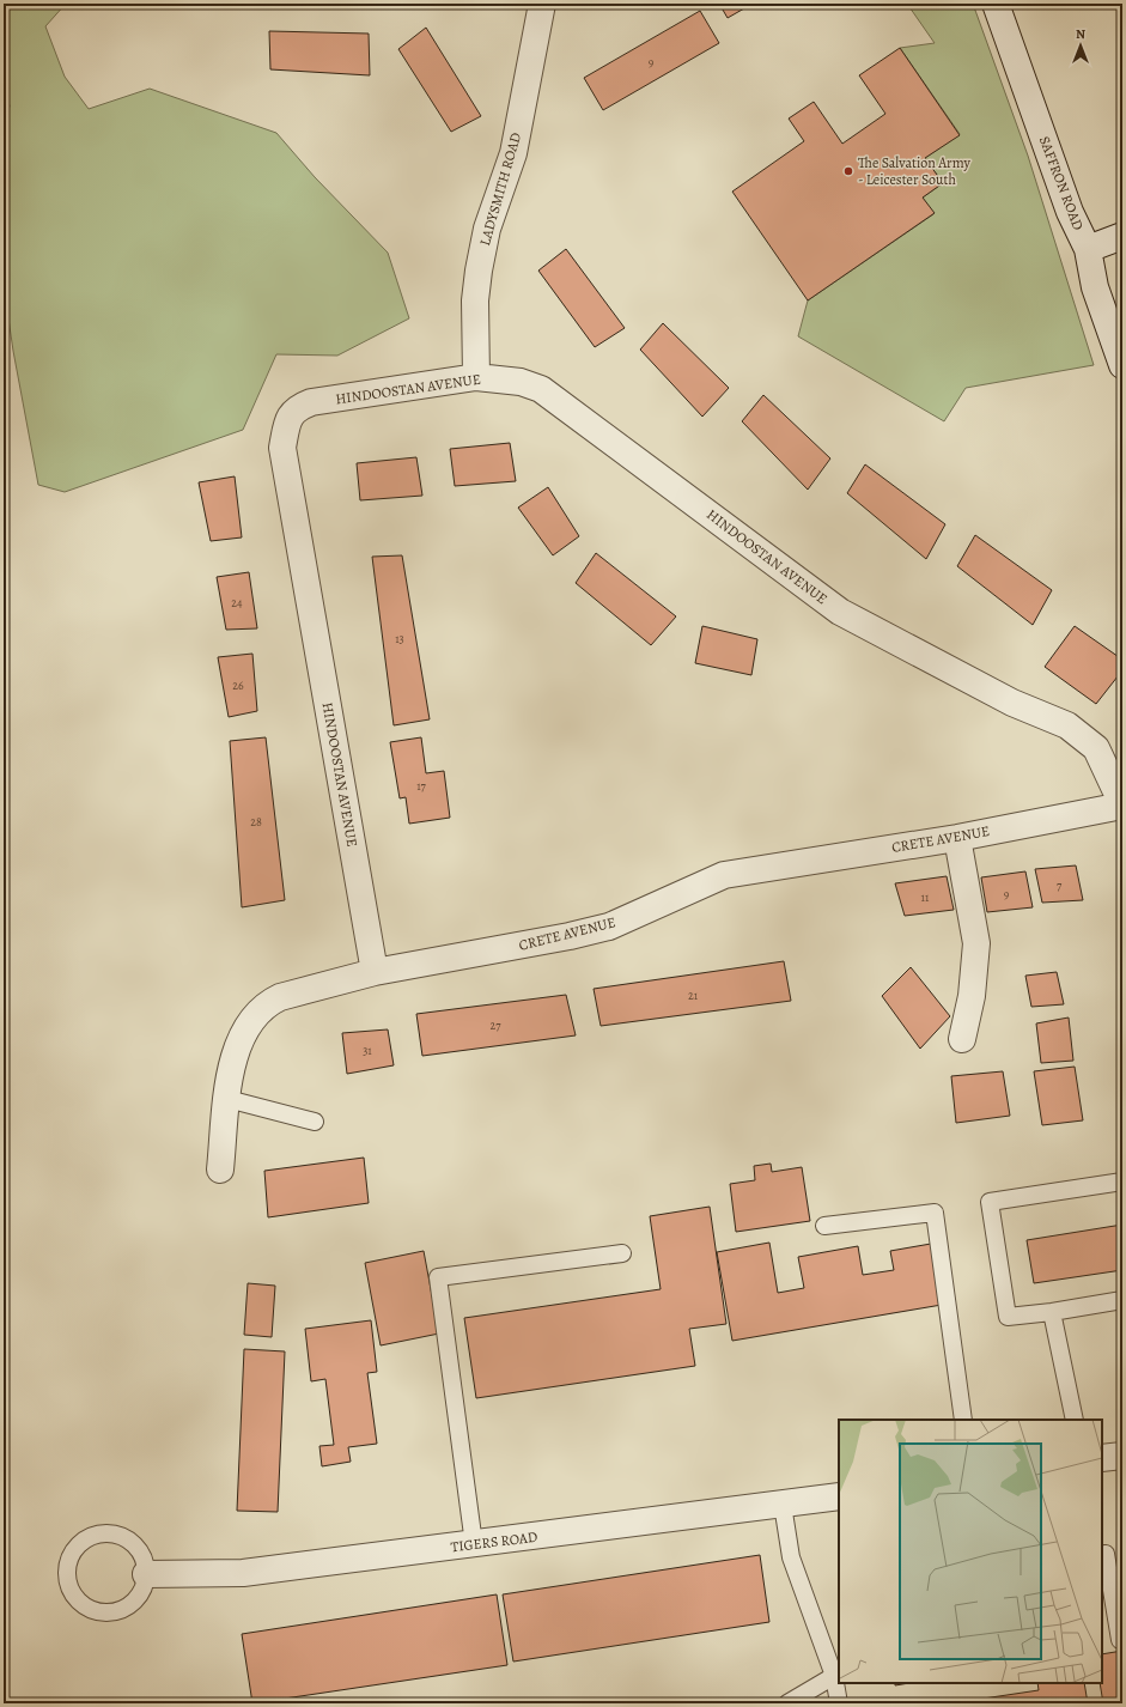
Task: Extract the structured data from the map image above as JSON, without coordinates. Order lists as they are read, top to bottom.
{
  "streets": {
    "street": [
      "SAFFRON ROAD",
      "LADYSMITH ROAD",
      "HINDOOSTAN AVENUE",
      "CRETE AVENUE",
      "TIGERS ROAD"
    ]
  },
  "crossings": [
    ["LADYSMITH ROAD", "HINDOOSTAN AVENUE"],
    ["HINDOOSTAN AVENUE", "CRETE AVENUE"]
  ],
  "places": ["The Salvation Army - Leicester South"],
  "house_numbers": [
    "9",
    "24",
    "13",
    "26",
    "17",
    "28",
    "7",
    "9",
    "11",
    "21",
    "27",
    "31"
  ],
  "north": "top"
}
